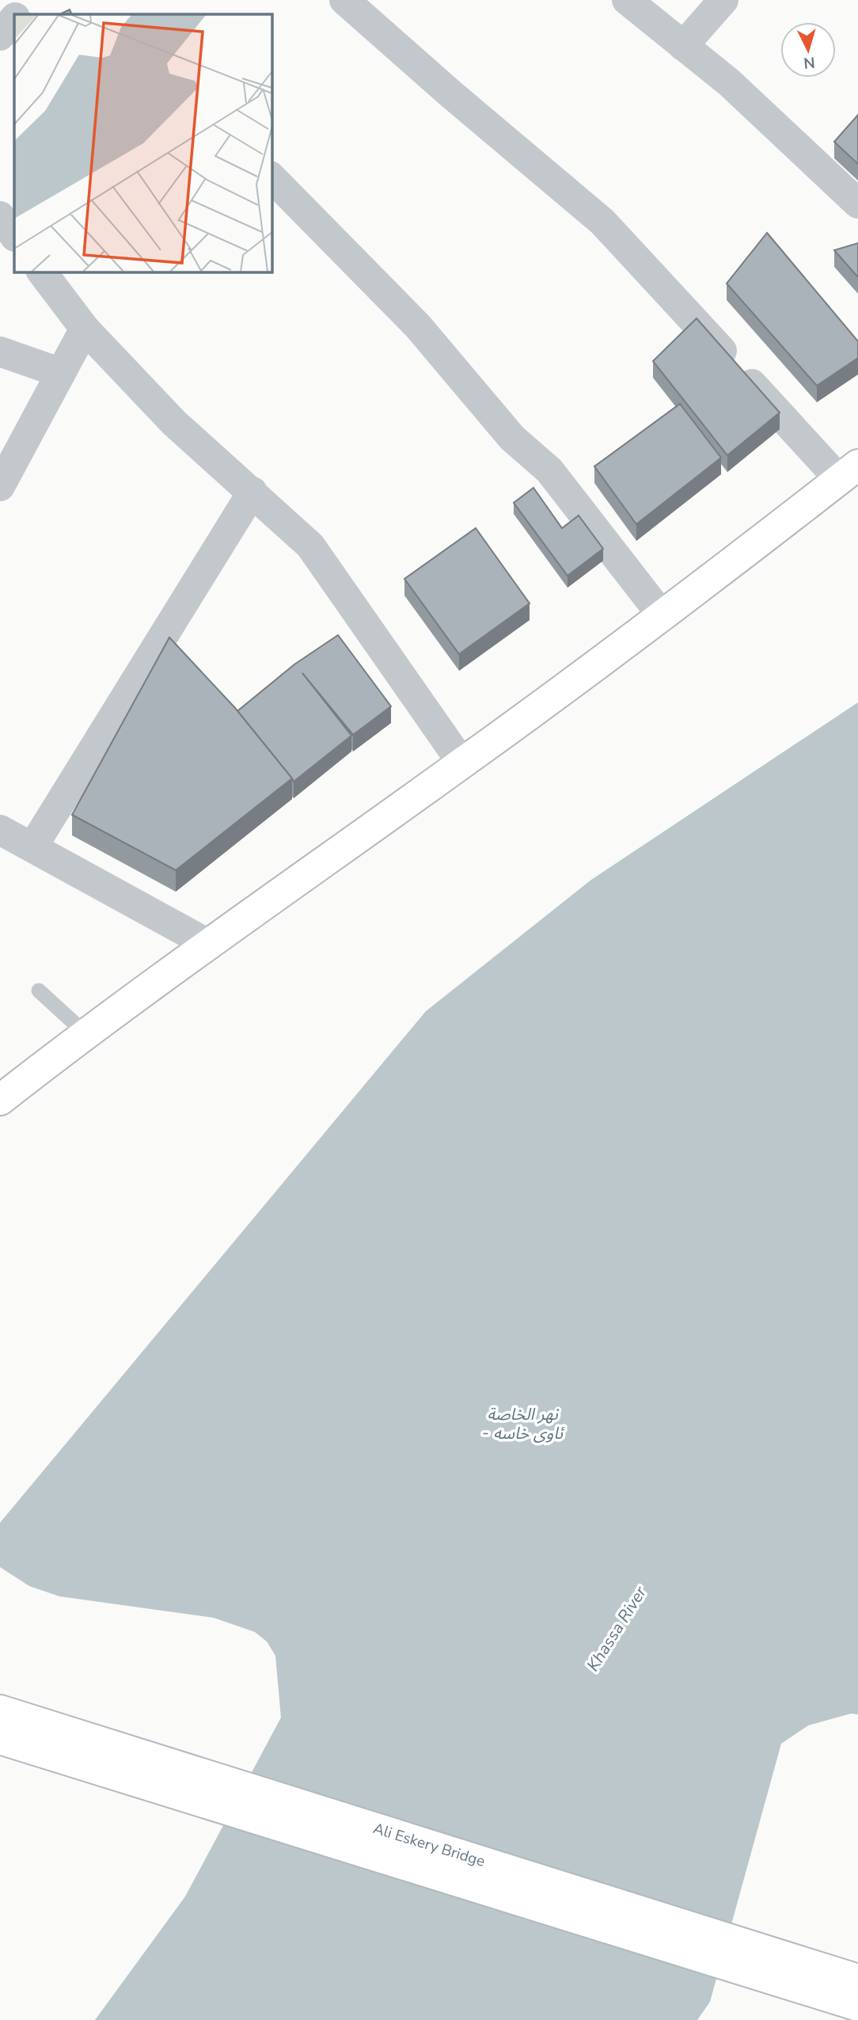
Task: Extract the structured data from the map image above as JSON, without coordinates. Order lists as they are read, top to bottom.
{
  "streets": {
    "main road": ["Ali Eskery Bridge"]
  },
  "water": ["نهر الخاصة - ئاوی خاسە", "Khassa River"],
  "north": "bottom"
}
